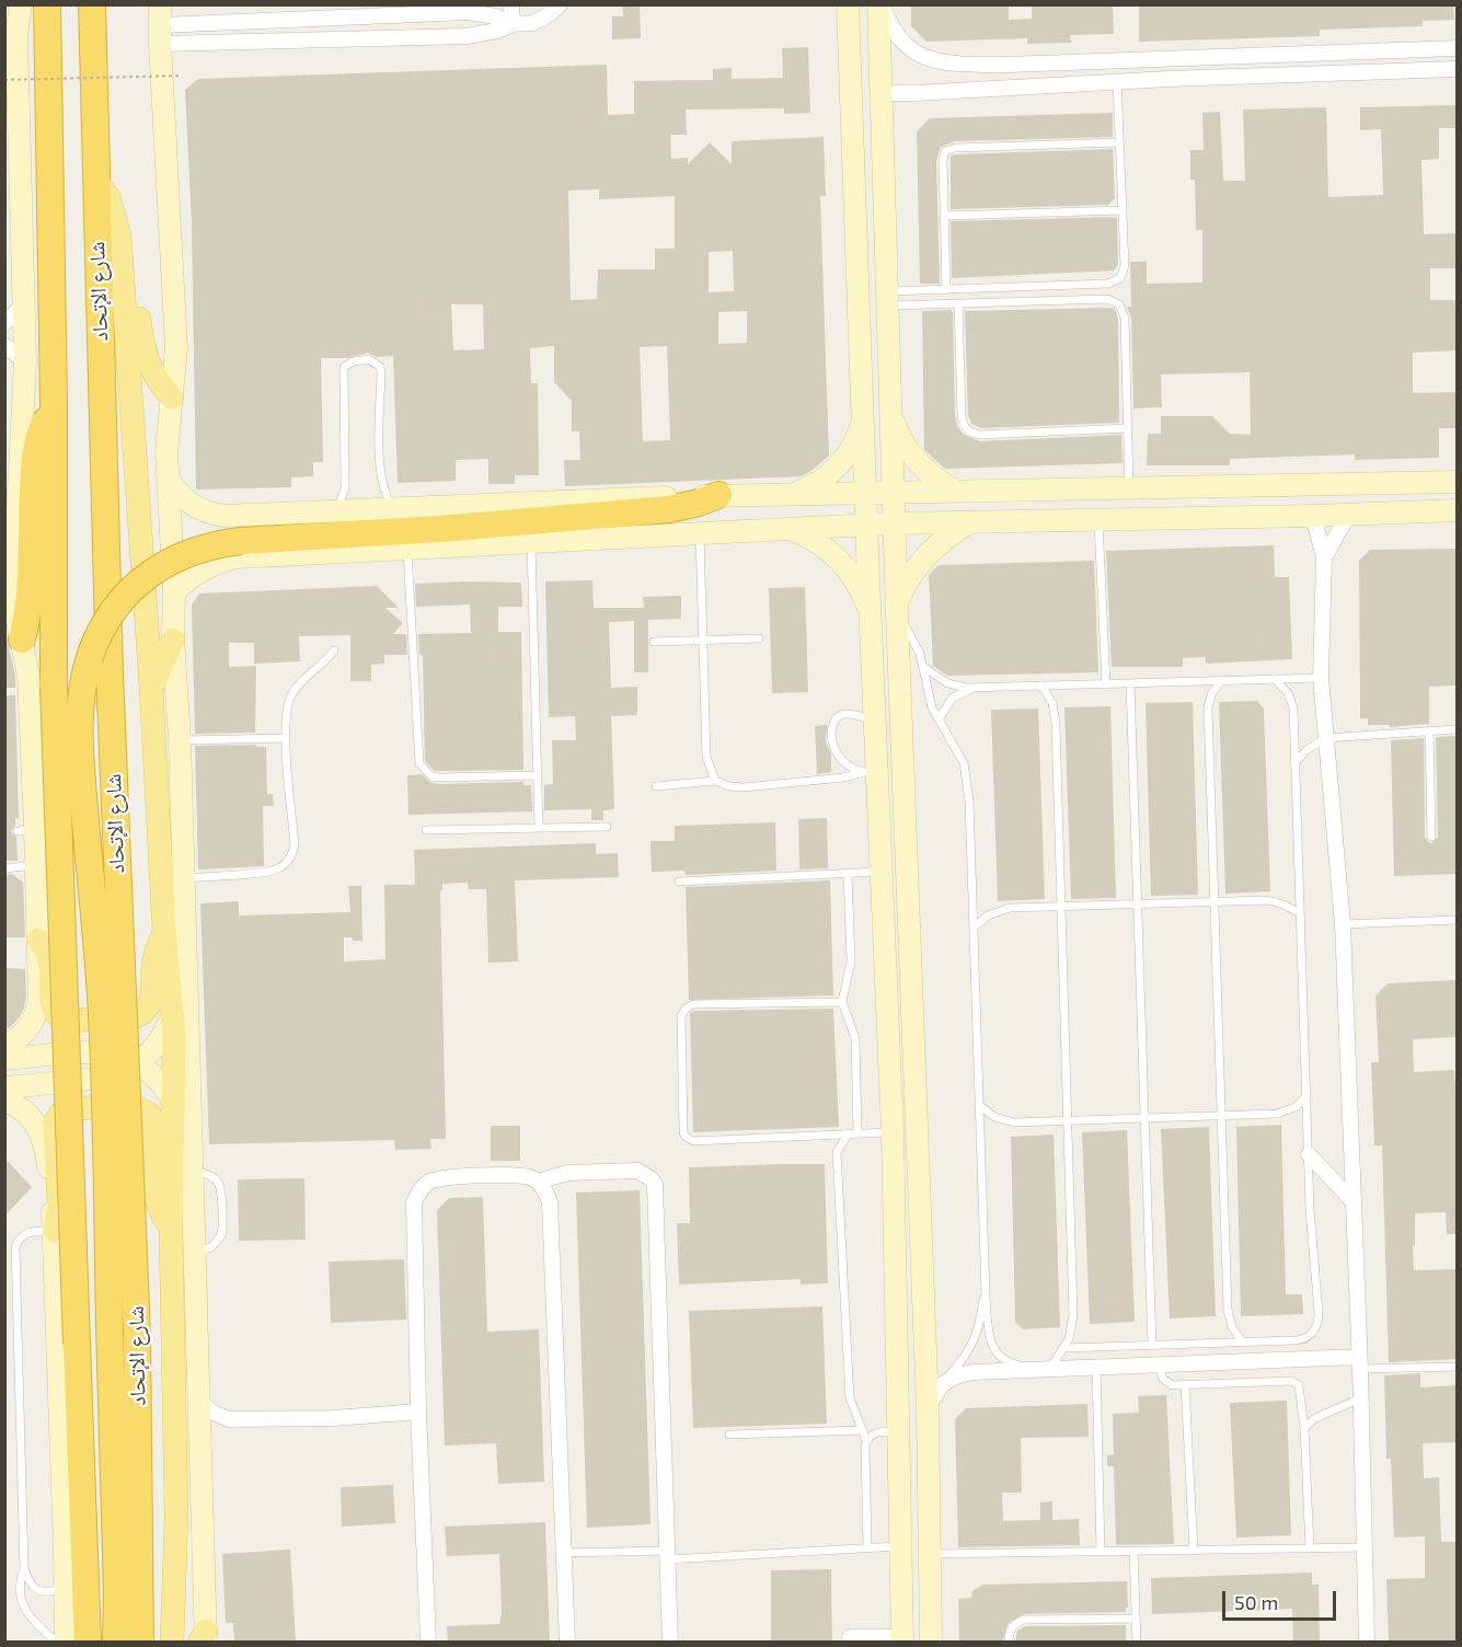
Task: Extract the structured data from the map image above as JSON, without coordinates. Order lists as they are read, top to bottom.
{
  "streets": {
    "highway": ["شارع الإتحاد"]
  },
  "scale_bar": "50 m"
}
